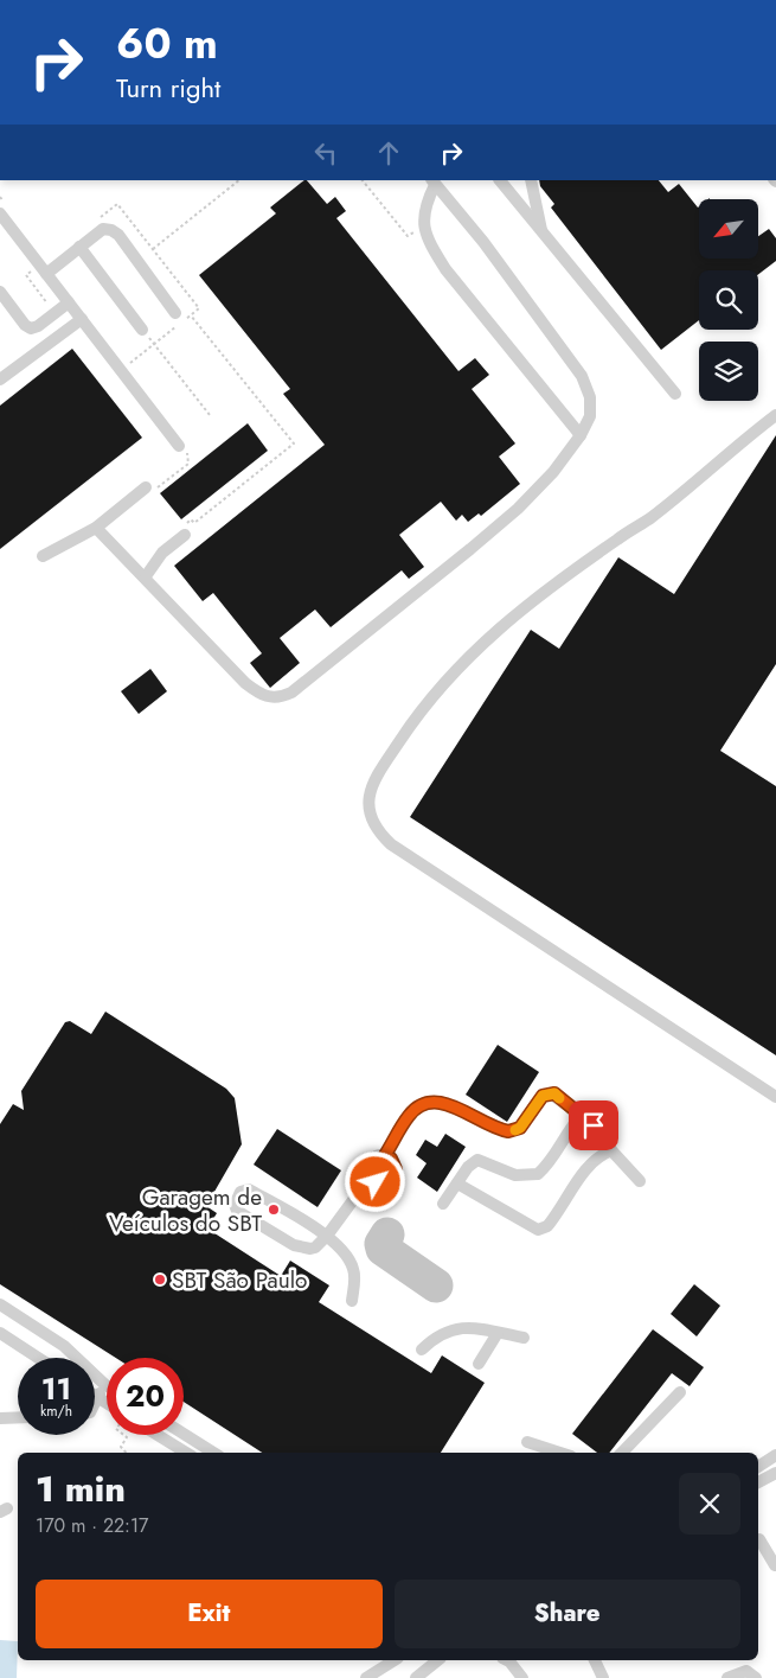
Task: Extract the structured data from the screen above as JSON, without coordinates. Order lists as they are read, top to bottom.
{
  "places": ["Garagem de Veículos do SBT", "SBT São Paulo"],
  "north": "bottom left",
  "page": {
    "turn": ["60 m", "Turn right"],
    "speed": "11 km/h",
    "limit": "20",
    "heading": ["1 min", "170 m · 22:17"],
    "buttons": ["Exit", "Share"]
  }
}
